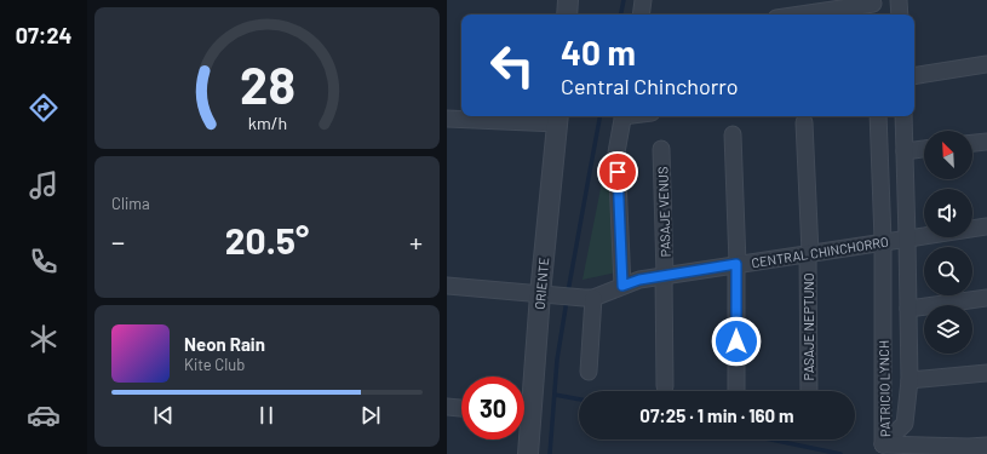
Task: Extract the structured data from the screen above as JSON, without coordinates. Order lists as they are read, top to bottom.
{
  "streets": {
    "street": [
      "PASAJE VENUS",
      "CENTRAL CHINCHORRO",
      "ORIENTE",
      "PASAJE NEPTUNO",
      "PATRICIO LYNCH"
    ]
  },
  "crossings": [
    ["PASAJE VENUS", "CENTRAL CHINCHORRO"],
    ["CENTRAL CHINCHORRO", "ORIENTE"],
    ["CENTRAL CHINCHORRO", "PASAJE NEPTUNO"],
    ["CENTRAL CHINCHORRO", "PATRICIO LYNCH"]
  ],
  "north": "top left",
  "page": {
    "tabs": "07:24",
    "turn": ["40 m", "Central Chinchorro"],
    "tile": "Clima",
    "heat": ["−", "20.5°", "+"],
    "song": ["Neon Rain", "Kite Club"],
    "limit": "30",
    "trip": "07:25 · 1 min · 160 m",
    "gauge": ["28", "km/h"]
  }
}
